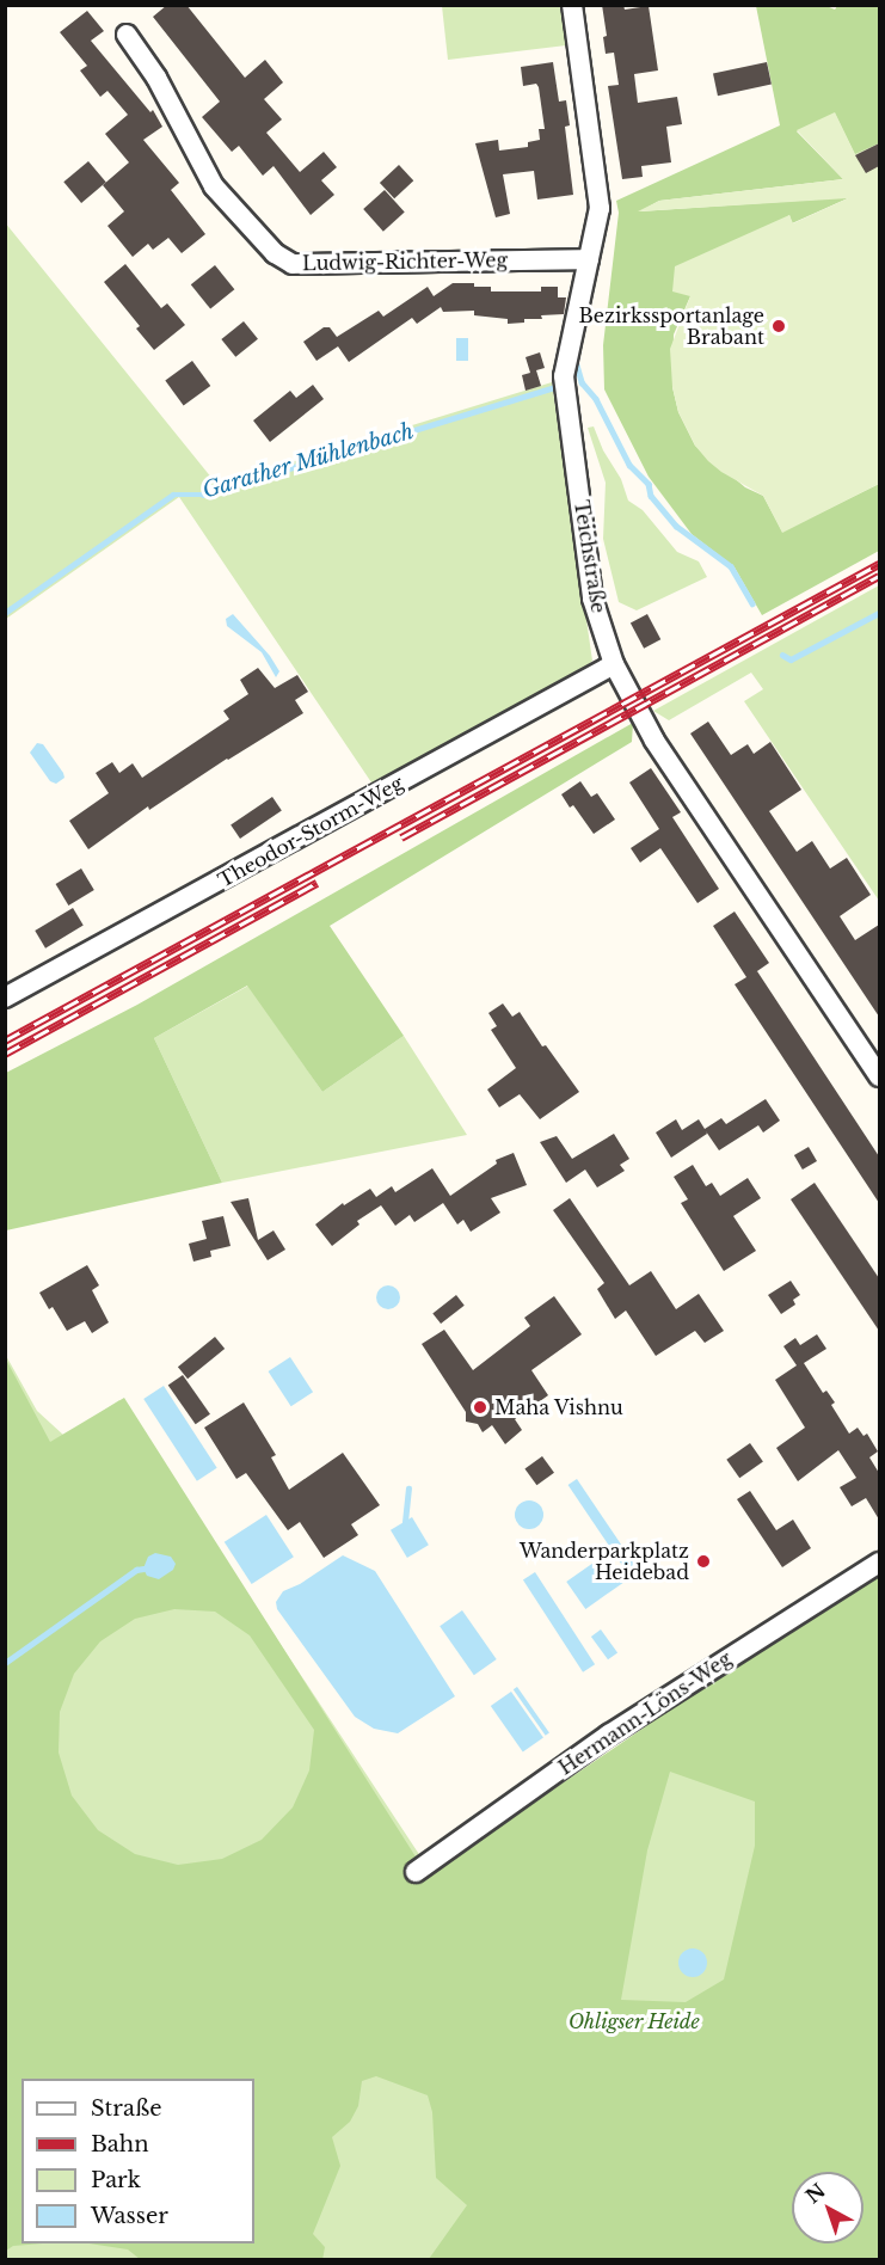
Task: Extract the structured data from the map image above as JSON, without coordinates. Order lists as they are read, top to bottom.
{
  "streets": {
    "street": [
      "Ludwig-Richter-Weg",
      "Teichstraße",
      "Theodor-Storm-Weg",
      "Hermann-Löns-Weg"
    ]
  },
  "crossings": [
    ["Ludwig-Richter-Weg", "Teichstraße"],
    ["Teichstraße", "Theodor-Storm-Weg"]
  ],
  "water": ["Garather Mühlenbach"],
  "parks": ["Ohligser Heide"],
  "places": ["Bezirkssportanlage Brabant", "Maha Vishnu", "Wanderparkplatz Heidebad"],
  "legend": [
    "Straße",
    "Bahn",
    "Park",
    "Wasser"
  ],
  "north": "top left"
}
